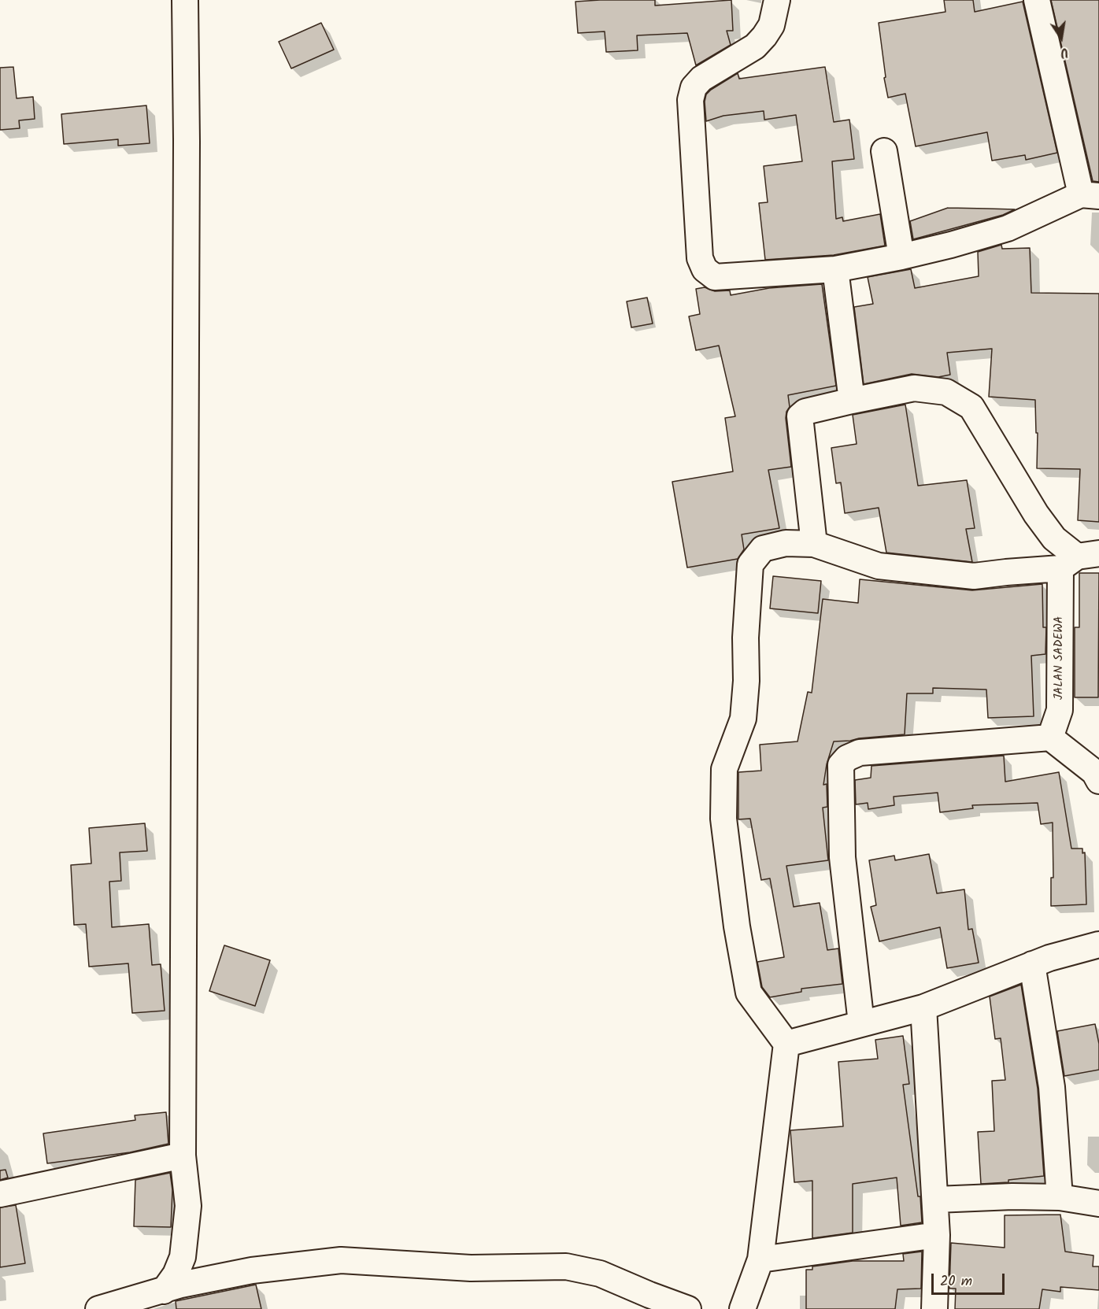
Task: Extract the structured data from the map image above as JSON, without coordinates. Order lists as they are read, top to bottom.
{
  "streets": {
    "street": ["JALAN SADEWA"]
  },
  "scale_bar": "20 m",
  "north": "bottom"
}
